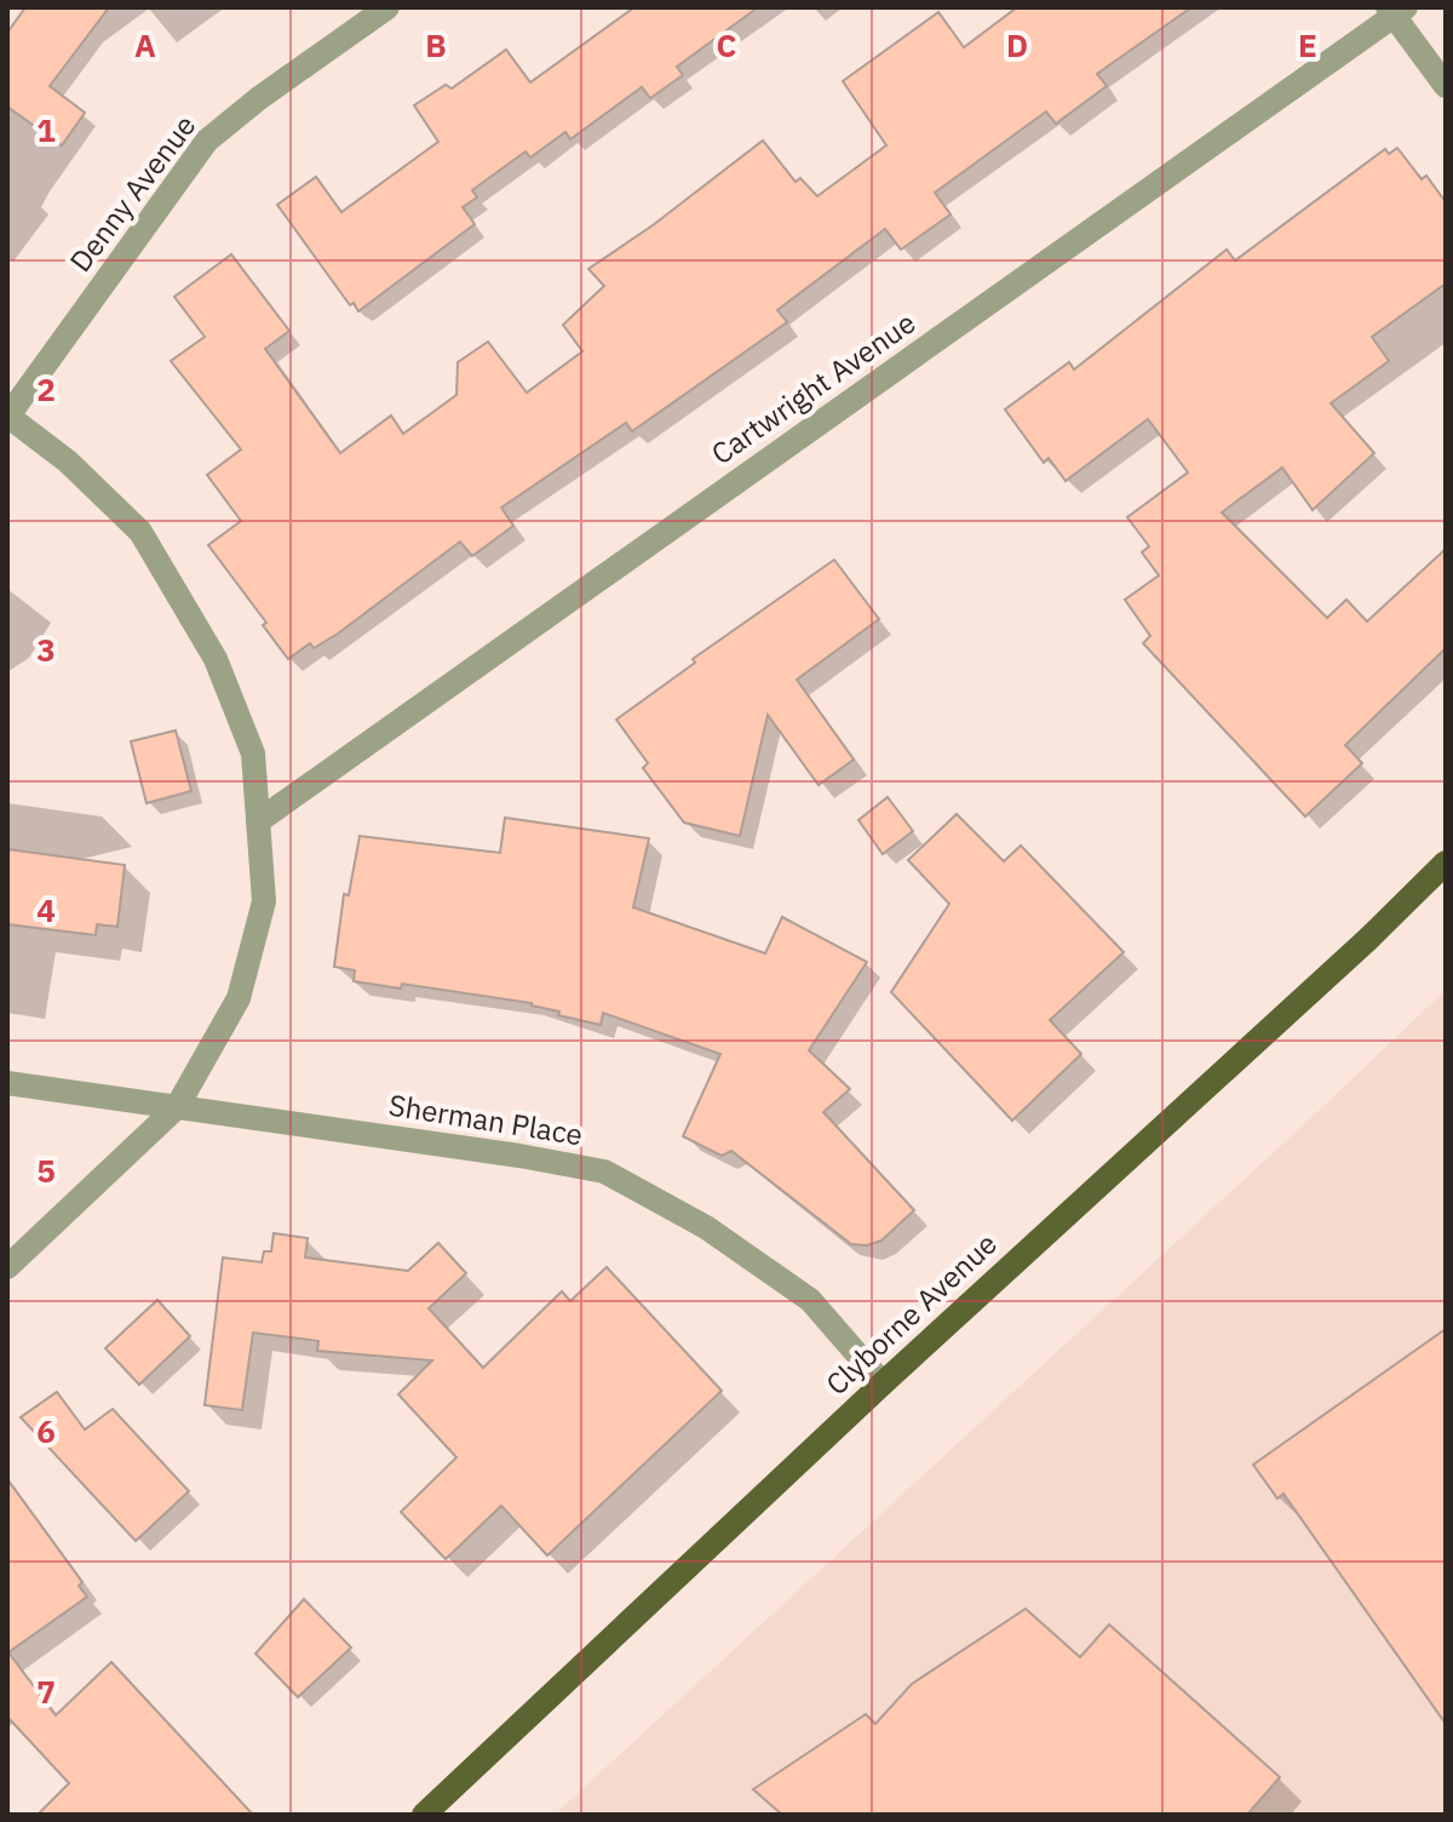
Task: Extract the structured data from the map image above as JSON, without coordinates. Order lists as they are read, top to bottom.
{
  "streets": {
    "main road": ["Clyborne Avenue"],
    "street": ["Denny Avenue", "Cartwright Avenue", "Sherman Place"]
  },
  "crossings": [
    ["Sherman Place", "Clyborne Avenue"]
  ],
  "grid": {
    "columns": [
      "A",
      "B",
      "C",
      "D",
      "E"
    ],
    "rows": [
      "1",
      "2",
      "3",
      "4",
      "5",
      "6",
      "7"
    ]
  }
}
